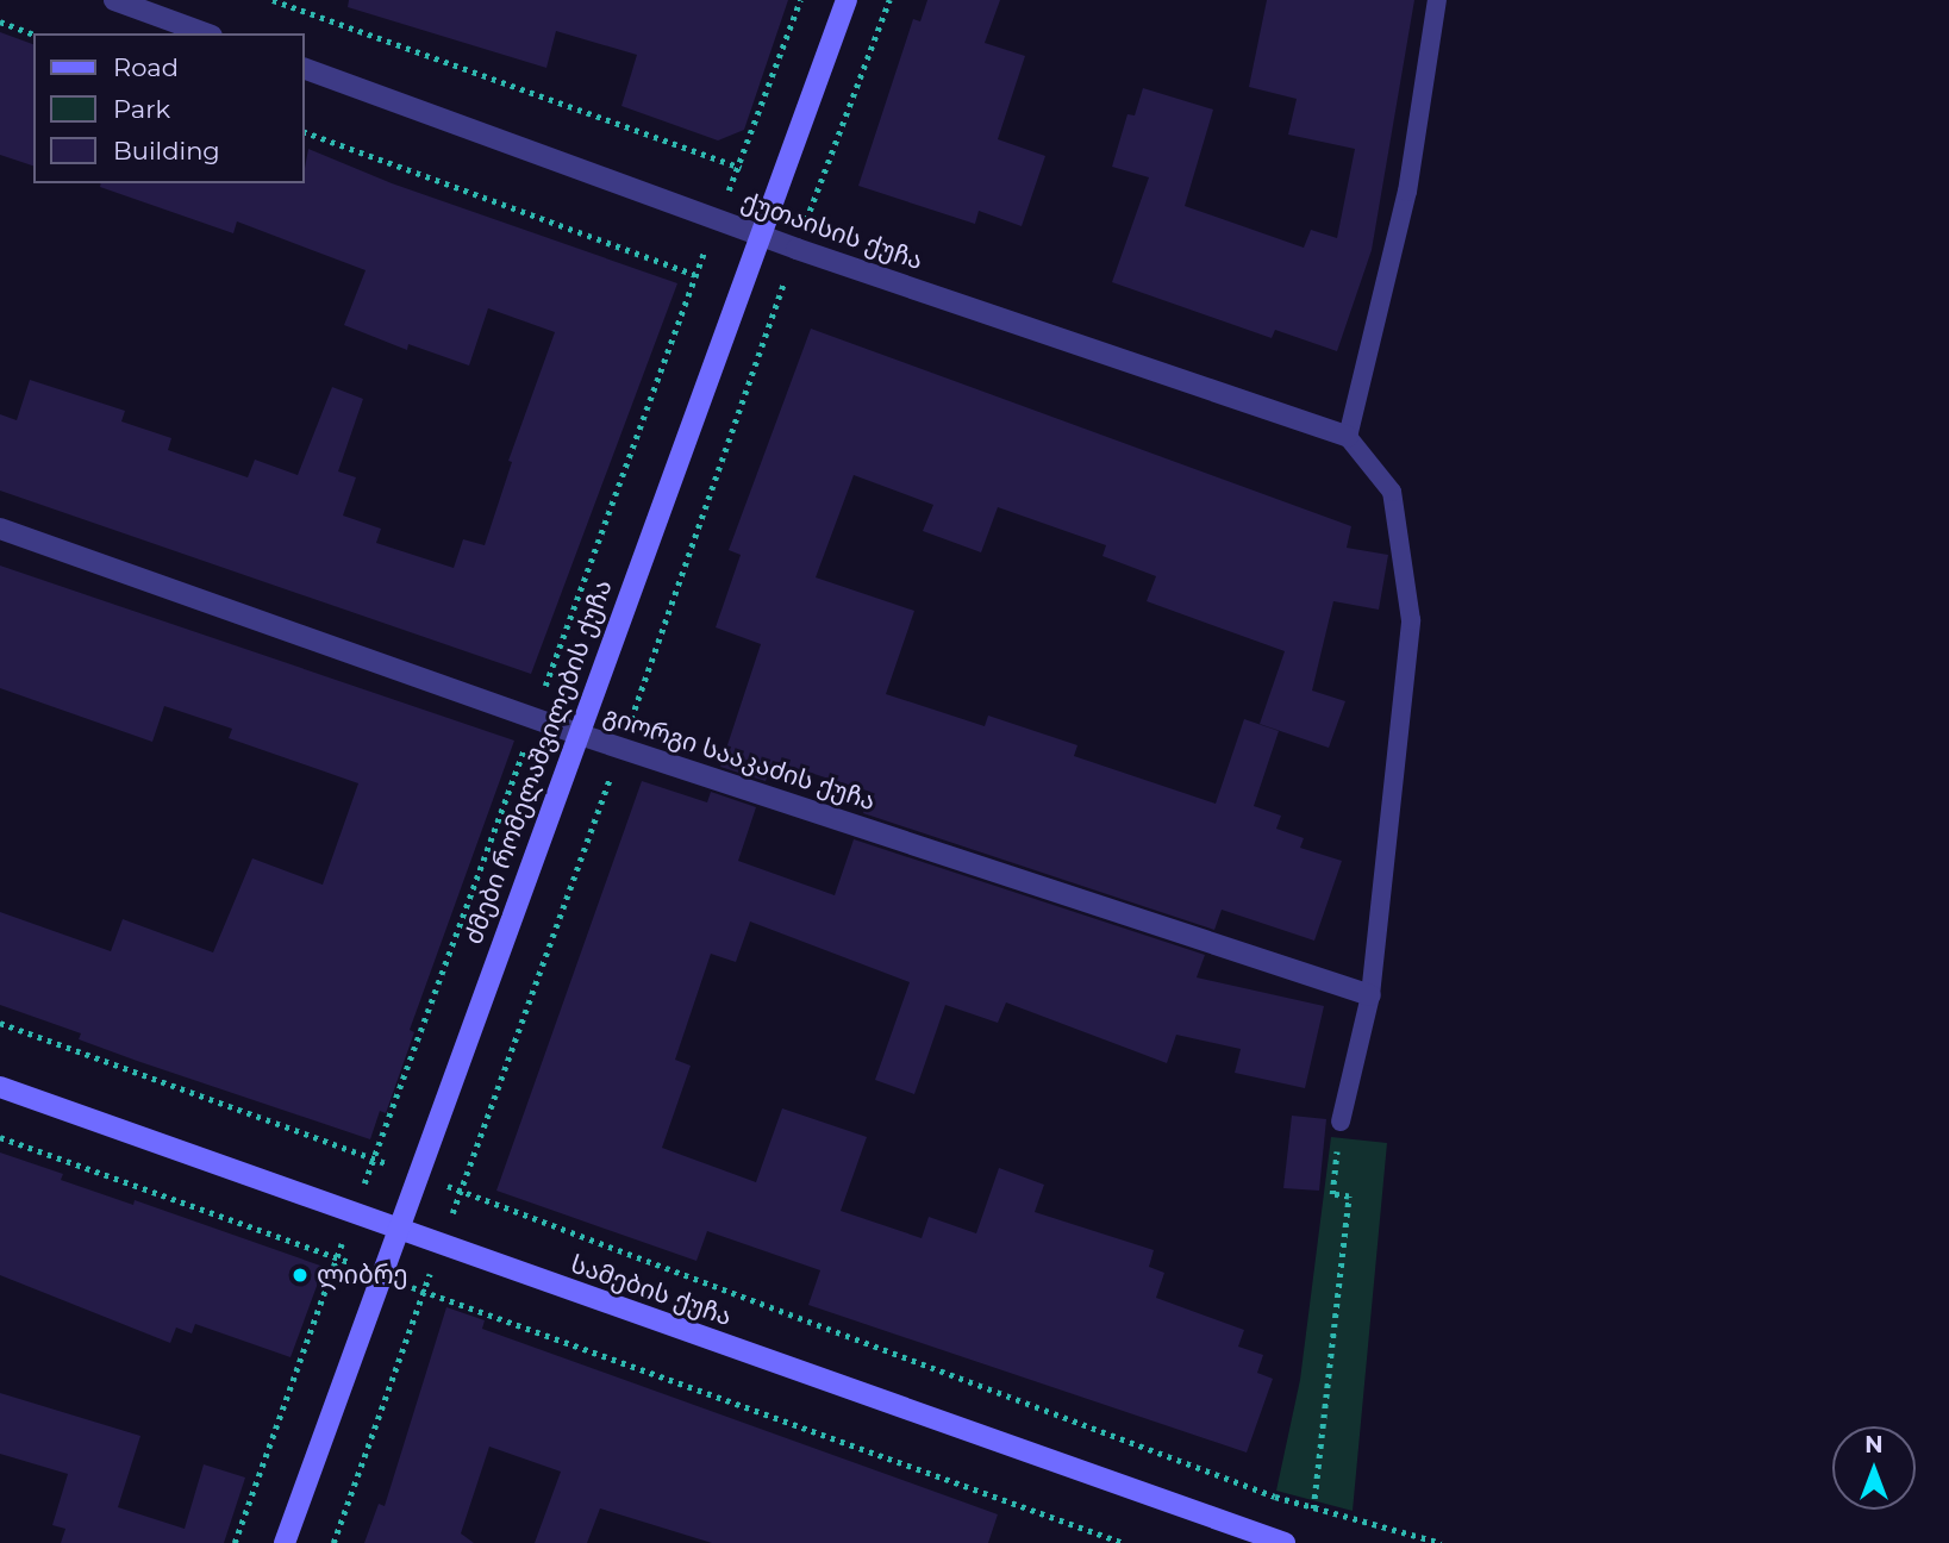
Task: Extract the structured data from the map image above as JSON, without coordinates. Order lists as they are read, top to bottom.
{
  "streets": {
    "street": [
      "ქუთაისის ქუჩა",
      "გიორგი სააკაძის ქუჩა",
      "ძმები რომელაშვილების ქუჩა",
      "სამების ქუჩა"
    ]
  },
  "crossings": [
    ["ქუთაისის ქუჩა", "ძმები რომელაშვილების ქუჩა"],
    ["გიორგი სააკაძის ქუჩა", "ძმები რომელაშვილების ქუჩა"],
    ["ძმები რომელაშვილების ქუჩა", "სამების ქუჩა"]
  ],
  "places": ["ლიბრე"],
  "legend": ["Road", "Park", "Building"],
  "north": "top"
}
